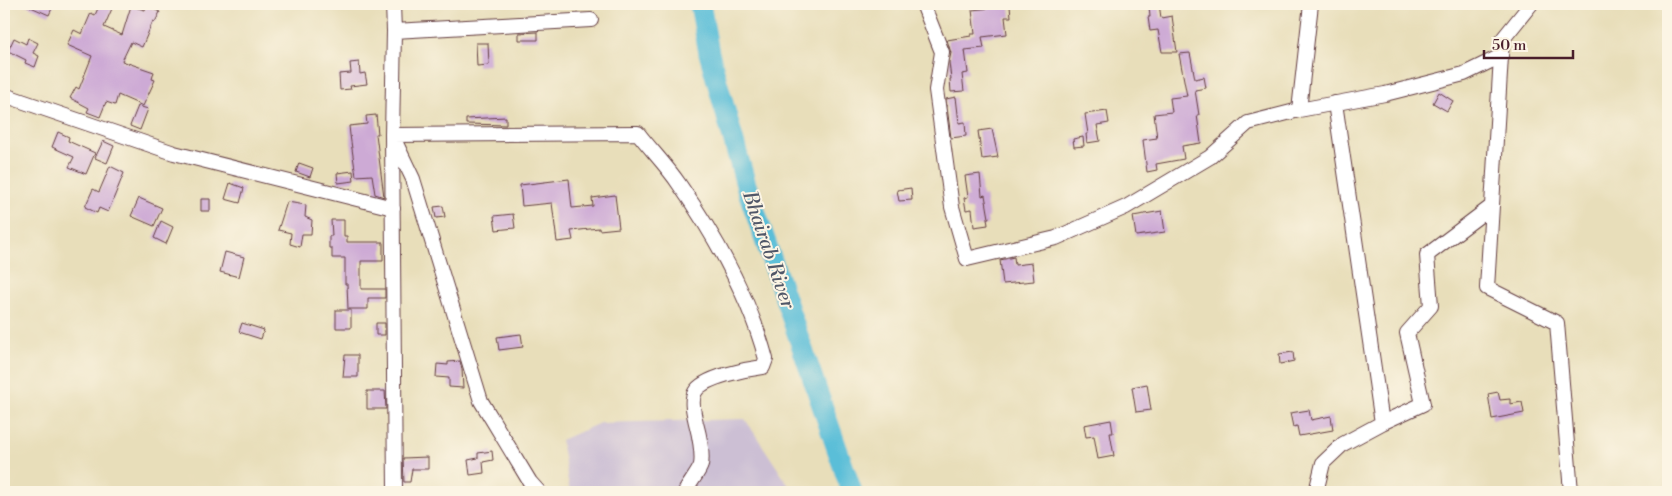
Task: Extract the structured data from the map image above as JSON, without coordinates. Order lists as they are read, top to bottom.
{
  "water": ["Bhairab River"],
  "scale_bar": "50 m"
}
